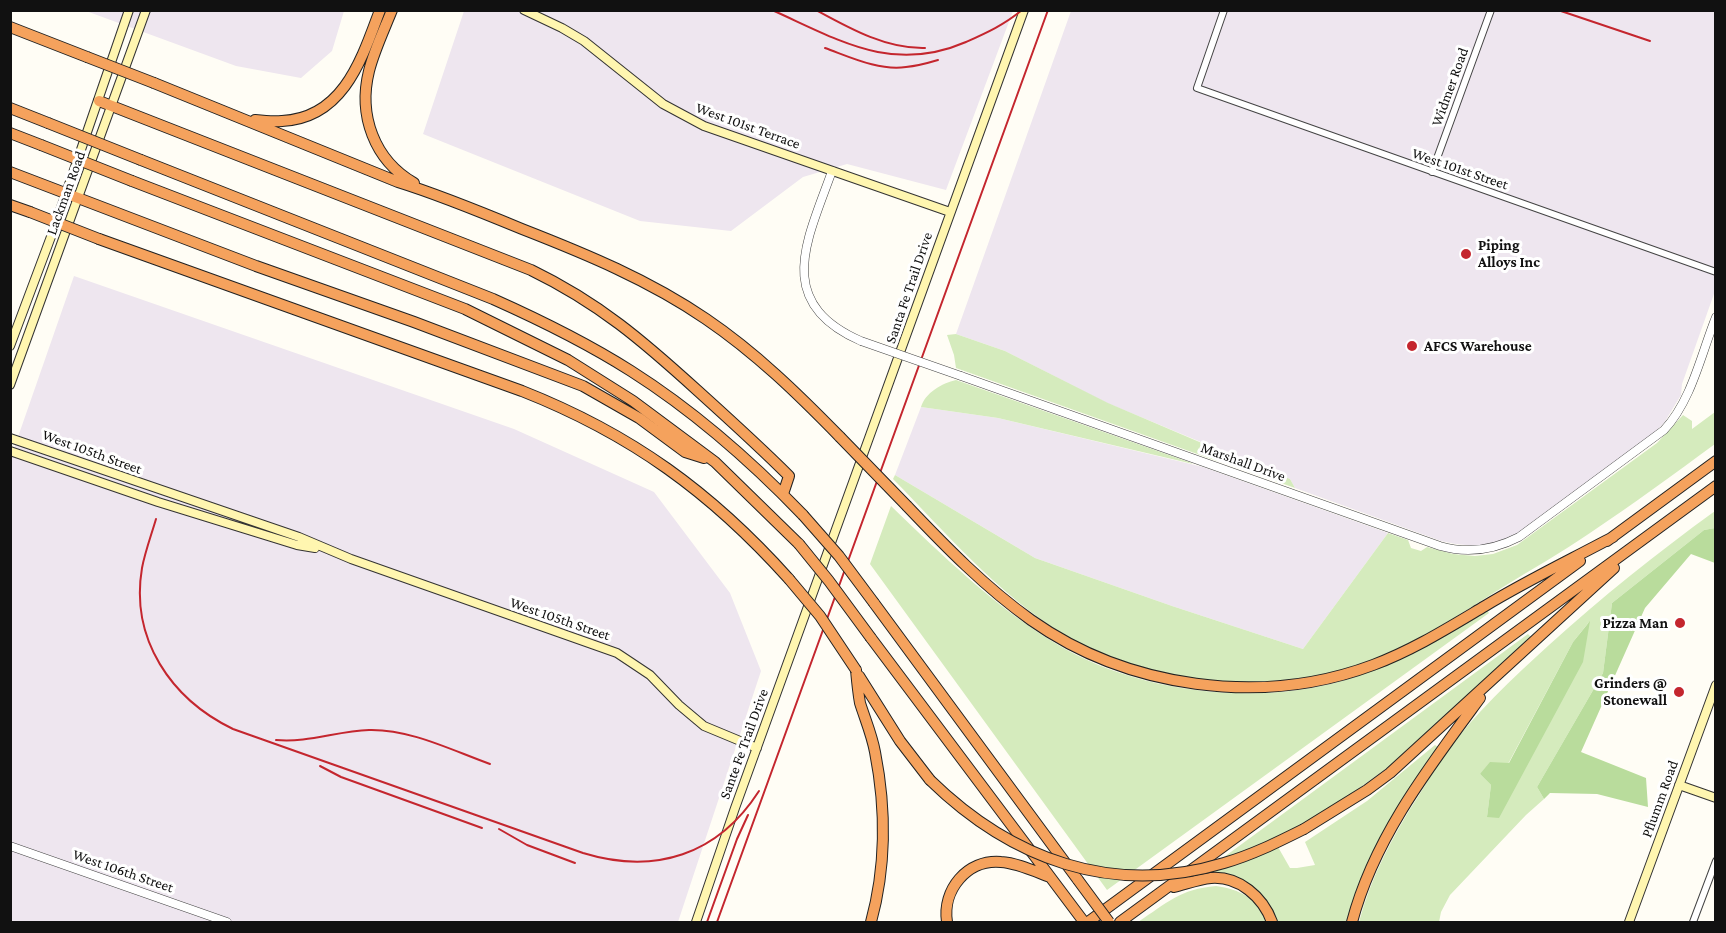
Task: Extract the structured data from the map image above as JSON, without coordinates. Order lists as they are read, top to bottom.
{
  "streets": {
    "main road": [
      "West 101st Terrace",
      "Lackman Road",
      "Santa Fe Trail Drive",
      "West 105th Street",
      "Sante Fe Trail Drive",
      "Pflumm Road"
    ],
    "street": [
      "Widmer Road",
      "West 101st Street",
      "Marshall Drive",
      "West 106th Street"
    ]
  },
  "crossings": [
    ["Widmer Road", "West 101st Street"],
    ["West 101st Terrace", "Santa Fe Trail Drive"],
    ["West 101st Terrace", "Marshall Drive"],
    ["Santa Fe Trail Drive", "Sante Fe Trail Drive"],
    ["West 105th Street", "Sante Fe Trail Drive"]
  ],
  "places": [
    "Piping Alloys Inc",
    "AFCS Warehouse",
    "Pizza Man",
    "Grinders @ Stonewall"
  ]
}
